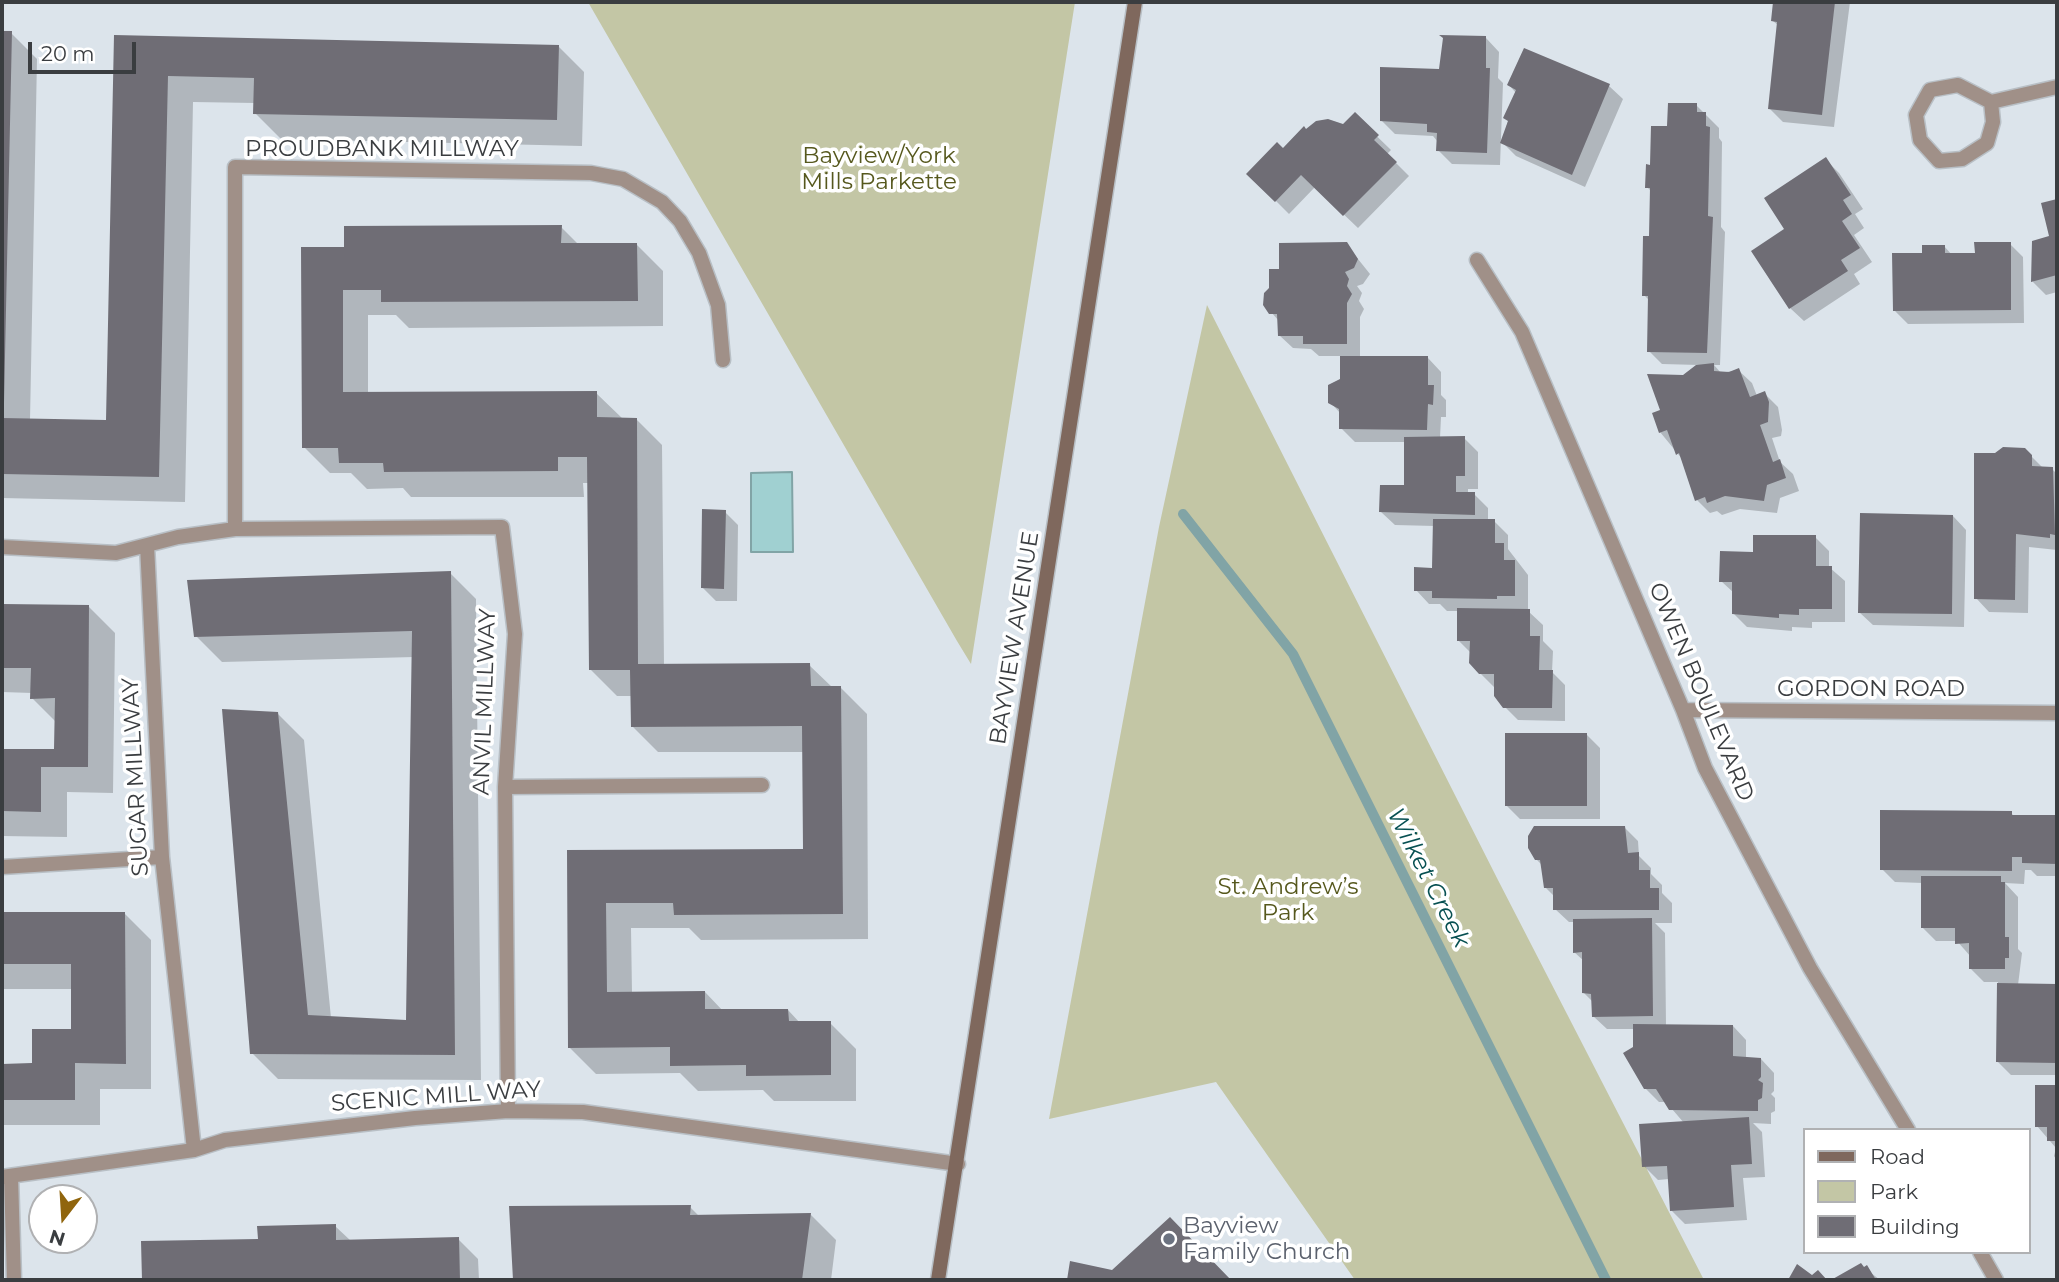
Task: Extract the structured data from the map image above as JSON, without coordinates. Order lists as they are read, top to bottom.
{
  "streets": {
    "main road": ["BAYVIEW AVENUE"],
    "street": [
      "PROUDBANK MILLWAY",
      "GORDON ROAD",
      "OWEN BOULEVARD",
      "ANVIL MILLWAY",
      "SUGAR MILLWAY",
      "SCENIC MILL WAY"
    ]
  },
  "crossings": [
    ["PROUDBANK MILLWAY", "ANVIL MILLWAY"],
    ["BAYVIEW AVENUE", "SCENIC MILL WAY"],
    ["GORDON ROAD", "OWEN BOULEVARD"],
    ["ANVIL MILLWAY", "SUGAR MILLWAY"],
    ["ANVIL MILLWAY", "SCENIC MILL WAY"],
    ["SUGAR MILLWAY", "SCENIC MILL WAY"]
  ],
  "water": ["Wilket Creek"],
  "parks": ["Bayview/York Mills Parkette", "St. Andrew’s Park"],
  "places": ["Bayview Family Church"],
  "legend": ["Road", "Park", "Building"],
  "scale_bar": "20 m",
  "north": "bottom"
}
